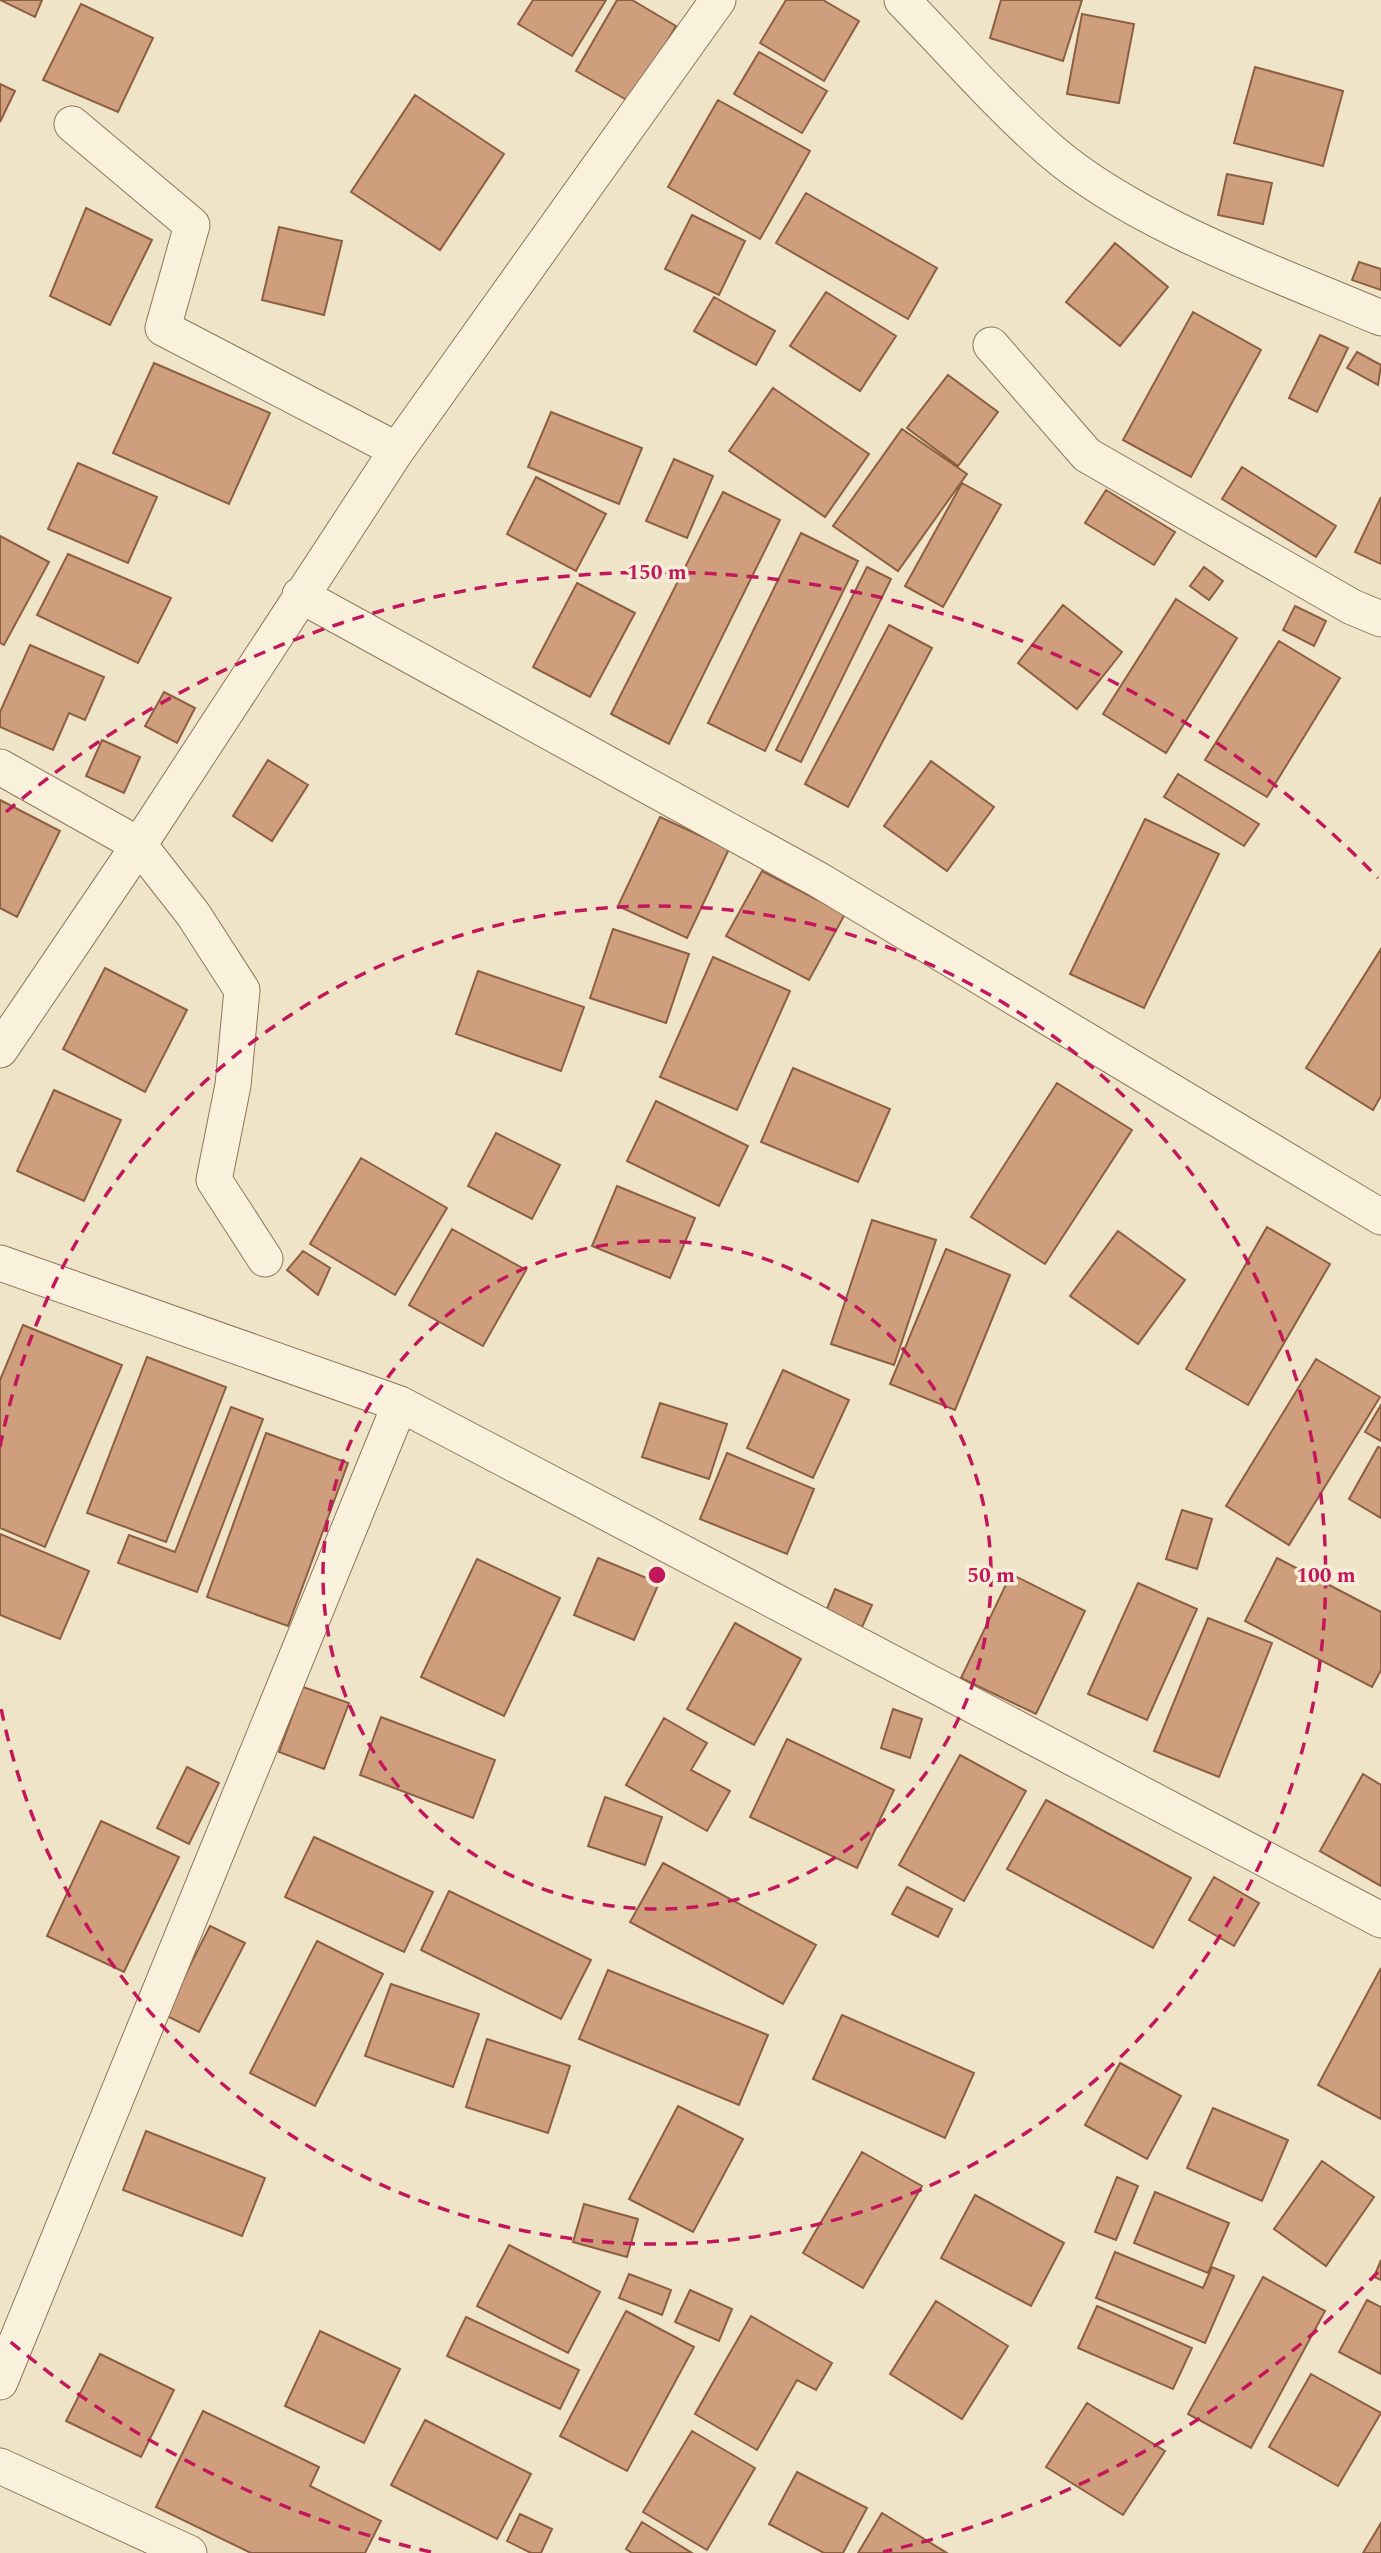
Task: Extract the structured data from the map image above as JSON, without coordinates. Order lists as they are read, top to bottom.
{
  "rings": ["150 m", "50 m", "100 m"]
}
